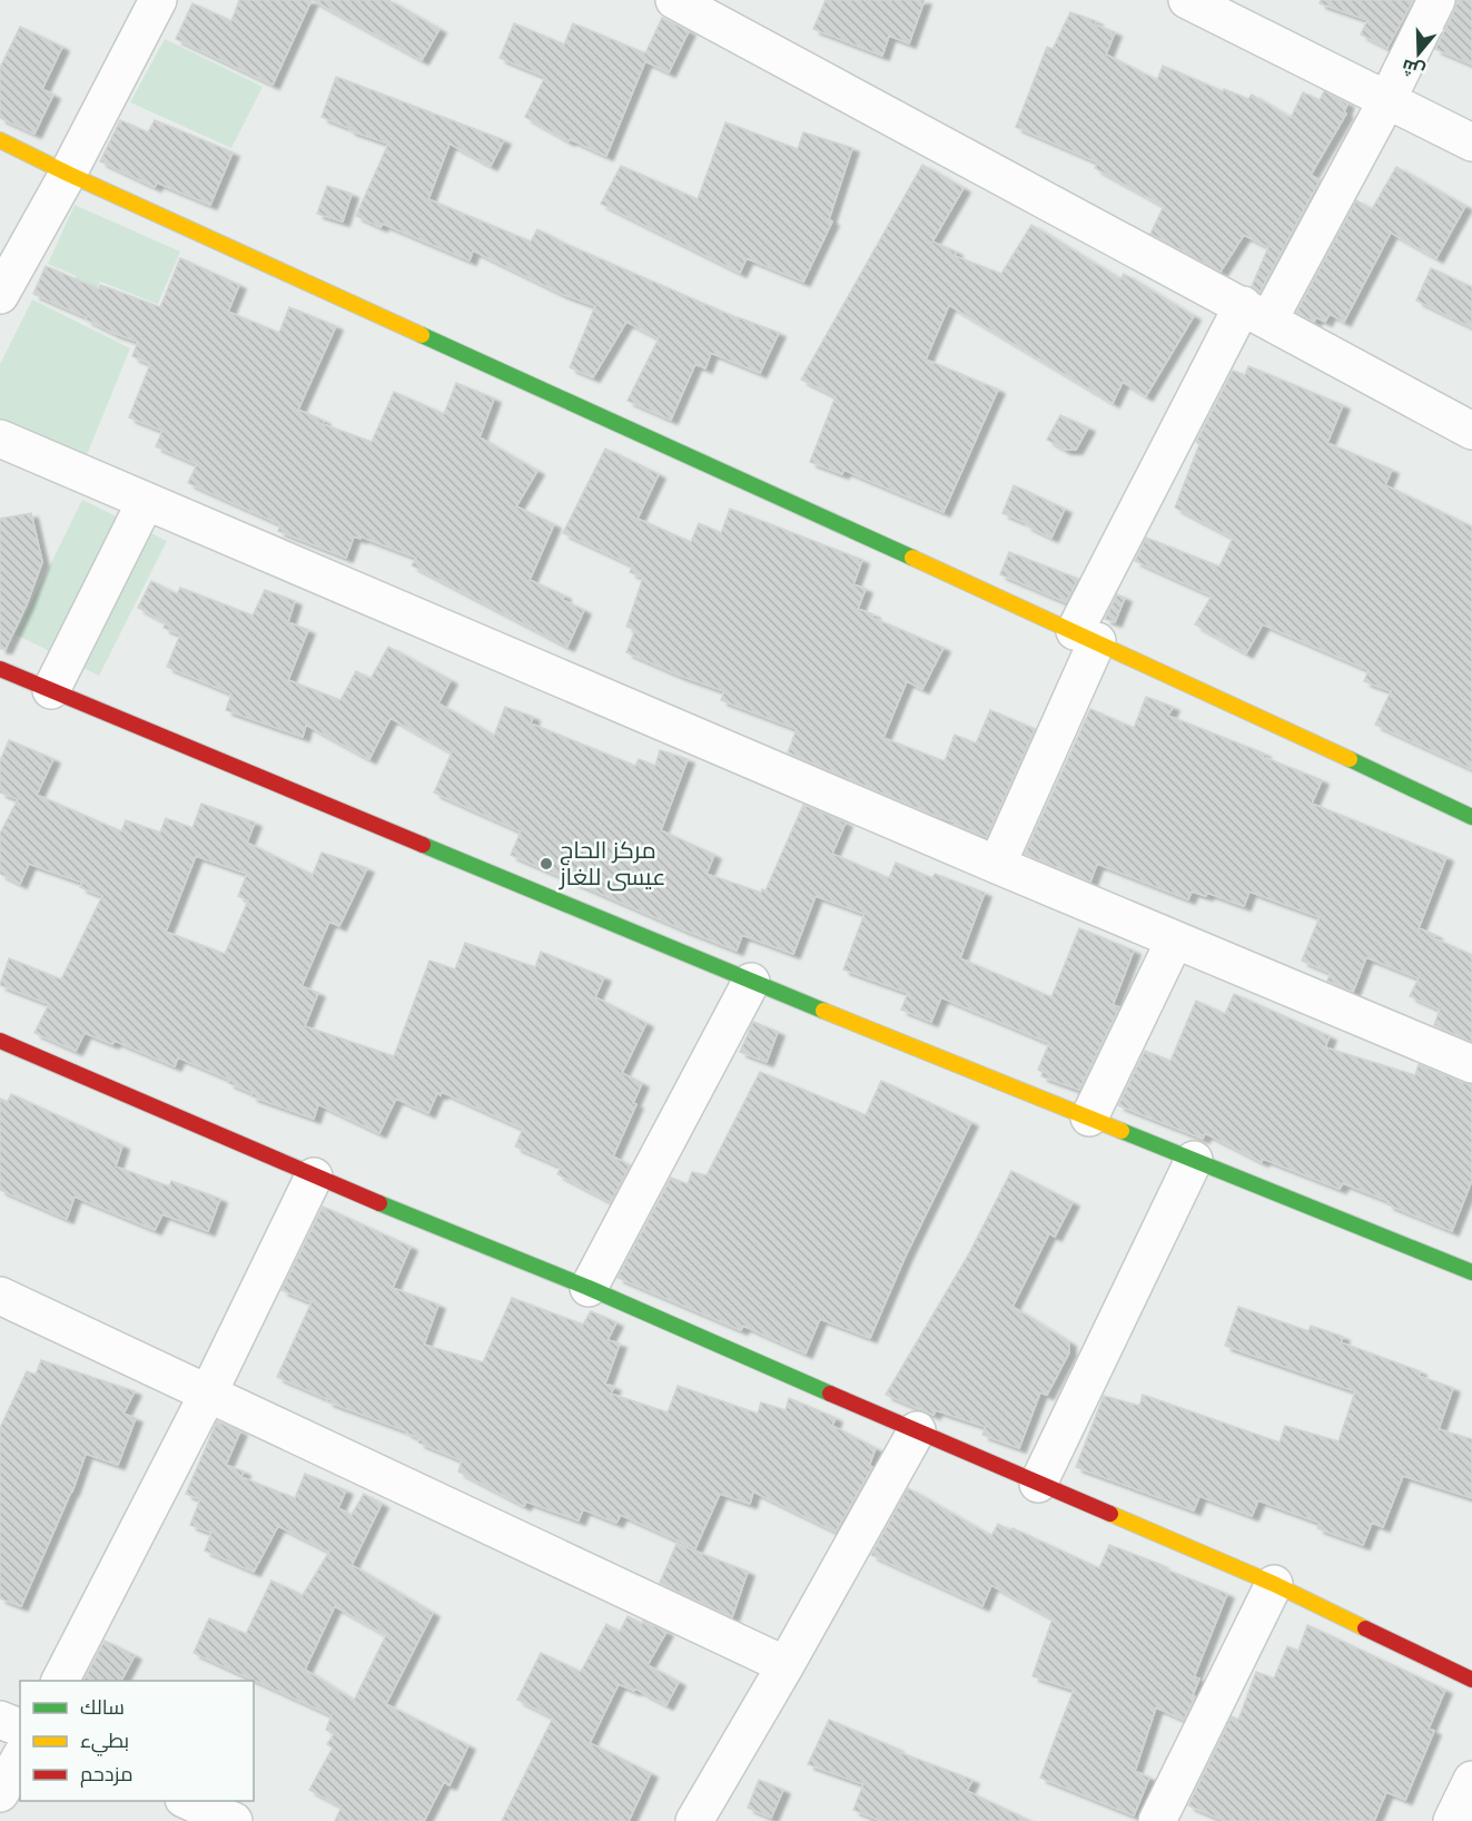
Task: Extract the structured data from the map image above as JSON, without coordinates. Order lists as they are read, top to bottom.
{
  "places": ["مركز الحاج عيسى للغاز"],
  "legend": ["سالك", "بطيء", "مزدحم"],
  "north": "bottom"
}
